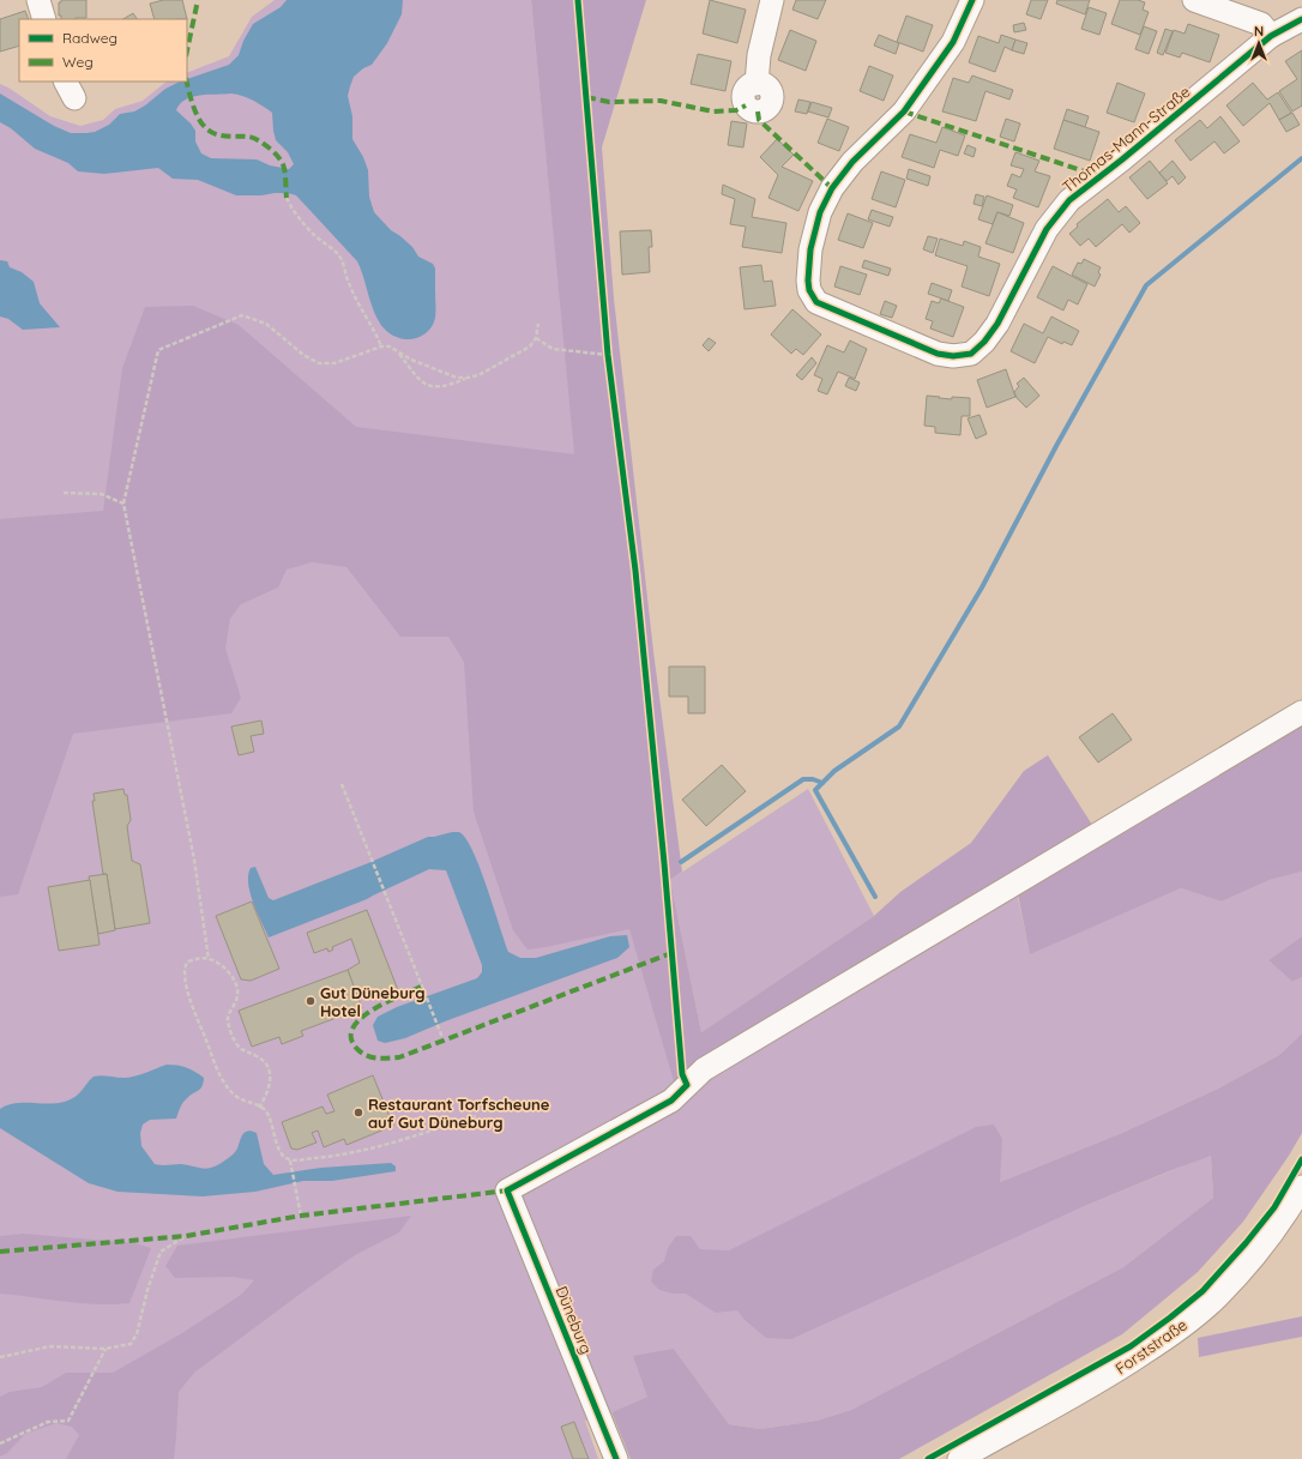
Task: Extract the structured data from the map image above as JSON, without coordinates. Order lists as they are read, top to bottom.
{
  "streets": {
    "street": ["Thomas-Mann-Straße", "Düneburg", "Forststraße"]
  },
  "places": ["Gut Düneburg Hotel", "Restaurant Torfscheune auf Gut Düneburg"],
  "legend": ["Radweg", "Weg"],
  "north": "top"
}
